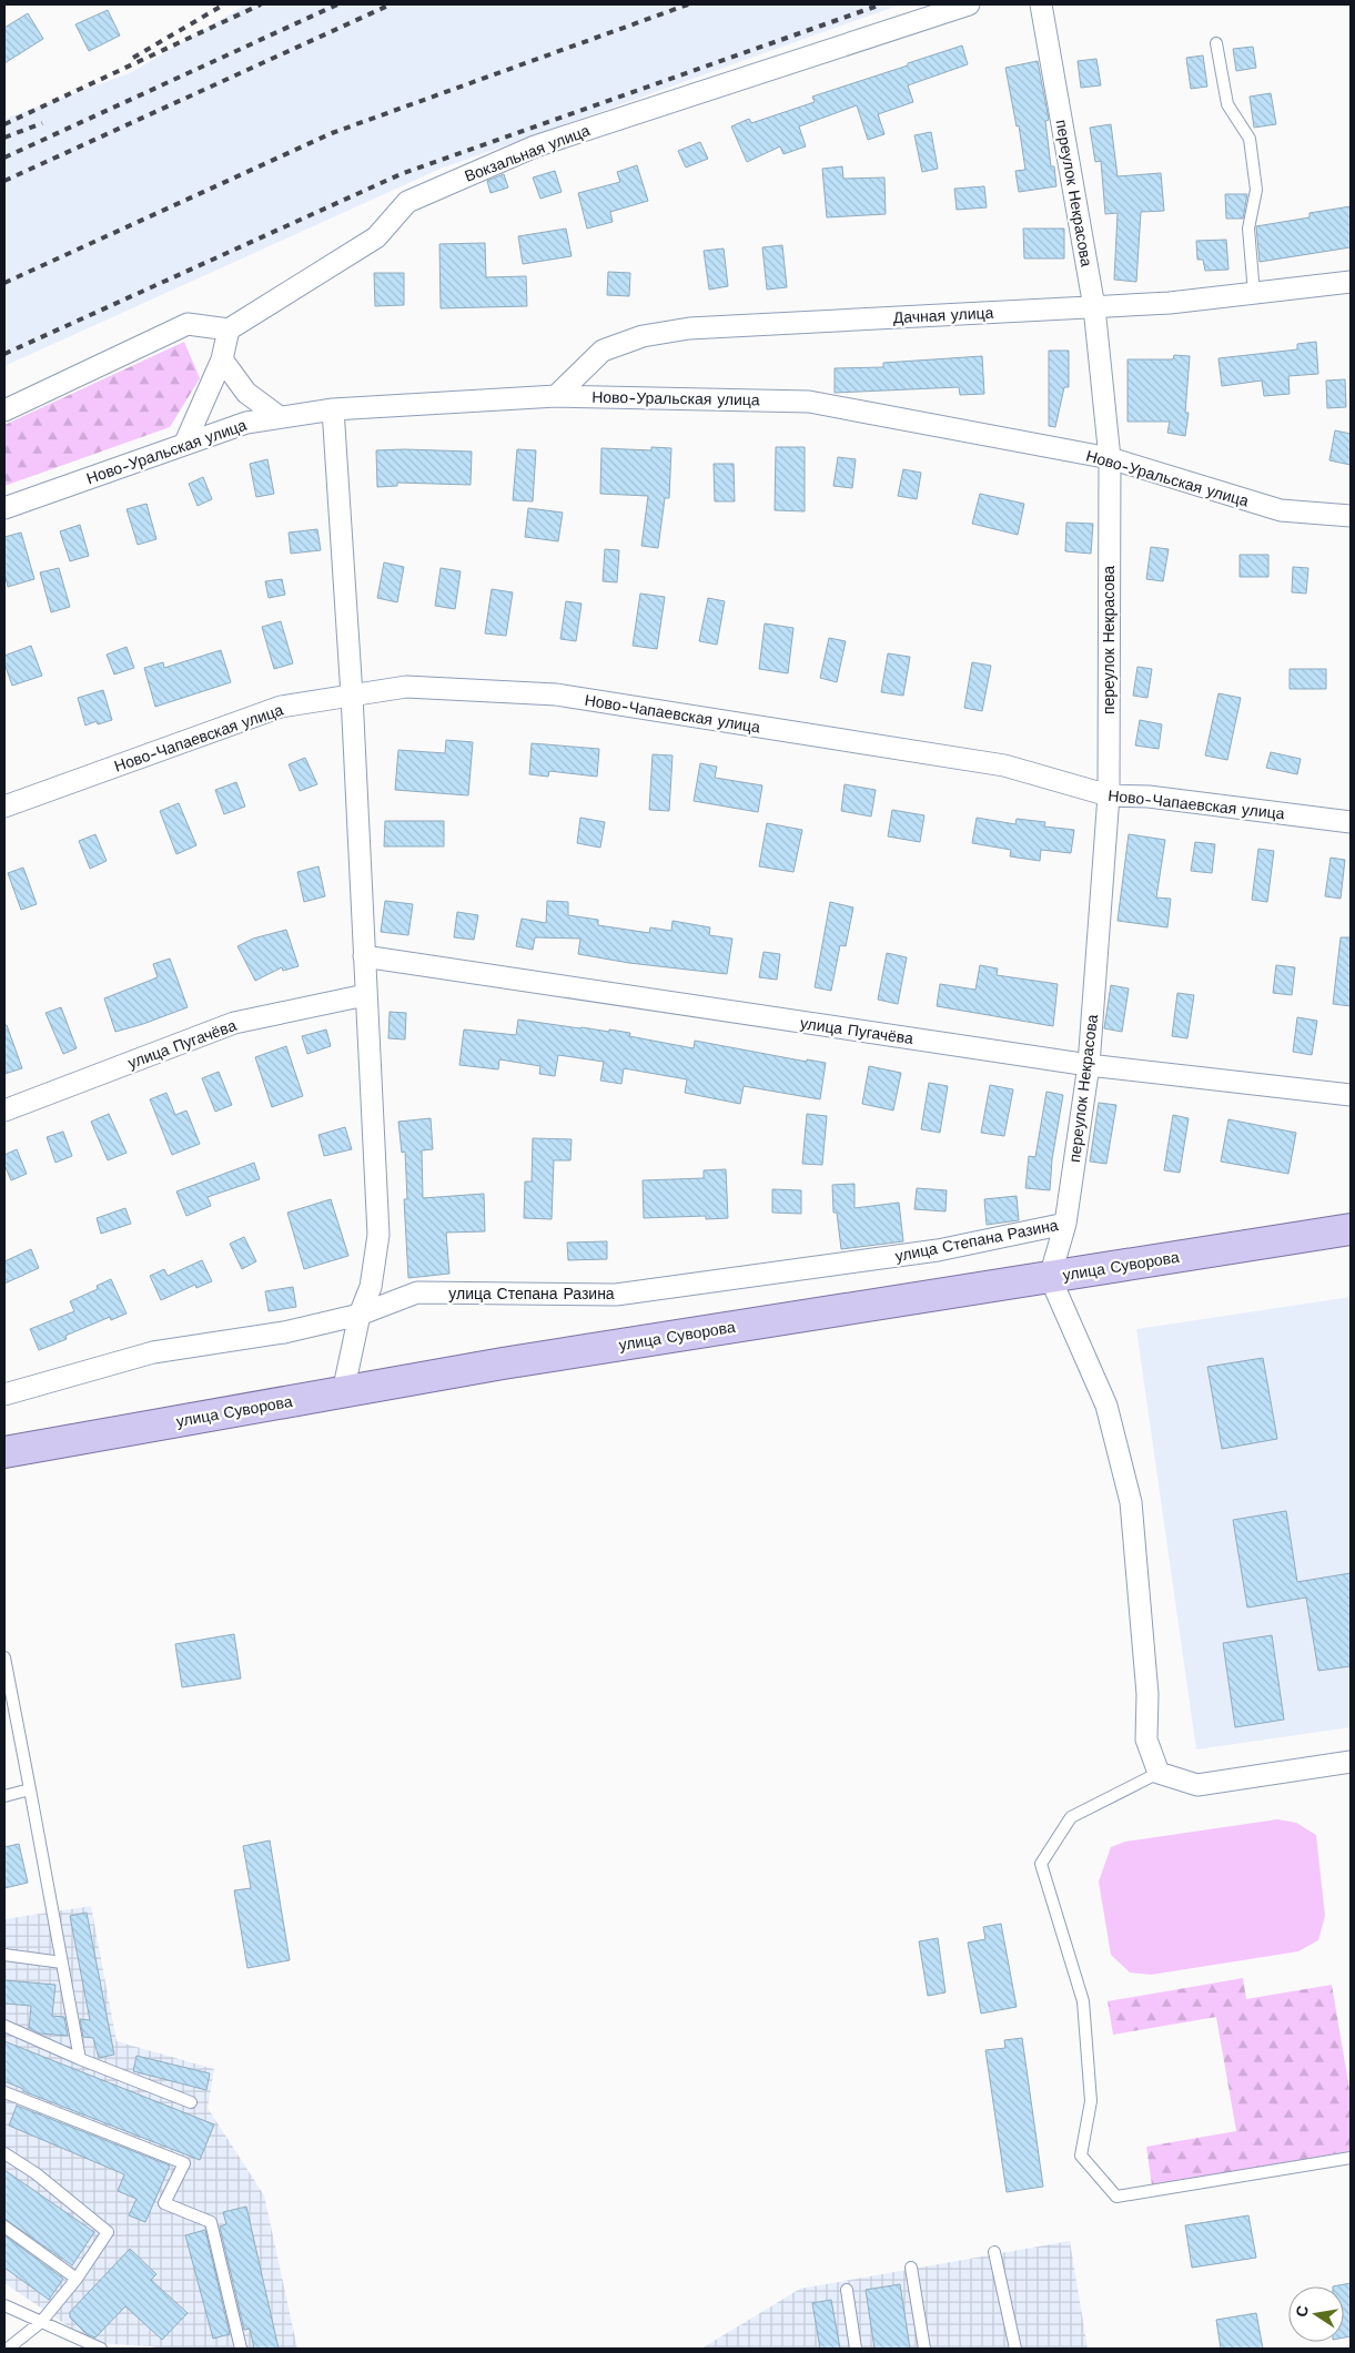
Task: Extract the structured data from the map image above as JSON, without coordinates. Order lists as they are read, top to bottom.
{
  "streets": {
    "main road": ["улица Суворова"],
    "street": [
      "Вокзальная улица",
      "переулок Некрасова",
      "Дачная улица",
      "Ново-Уральская улица",
      "Ново-Чапаевская улица",
      "улица Пугачёва",
      "улица Степана Разина"
    ]
  },
  "crossings": [
    ["переулок Некрасова", "Дачная улица"],
    ["переулок Некрасова", "Ново-Уральская улица"],
    ["переулок Некрасова", "Ново-Чапаевская улица"],
    ["переулок Некрасова", "улица Пугачёва"],
    ["переулок Некрасова", "улица Степана Разина"],
    ["переулок Некрасова", "улица Суворова"],
    ["Дачная улица", "Ново-Уральская улица"]
  ],
  "north": "left"
}
